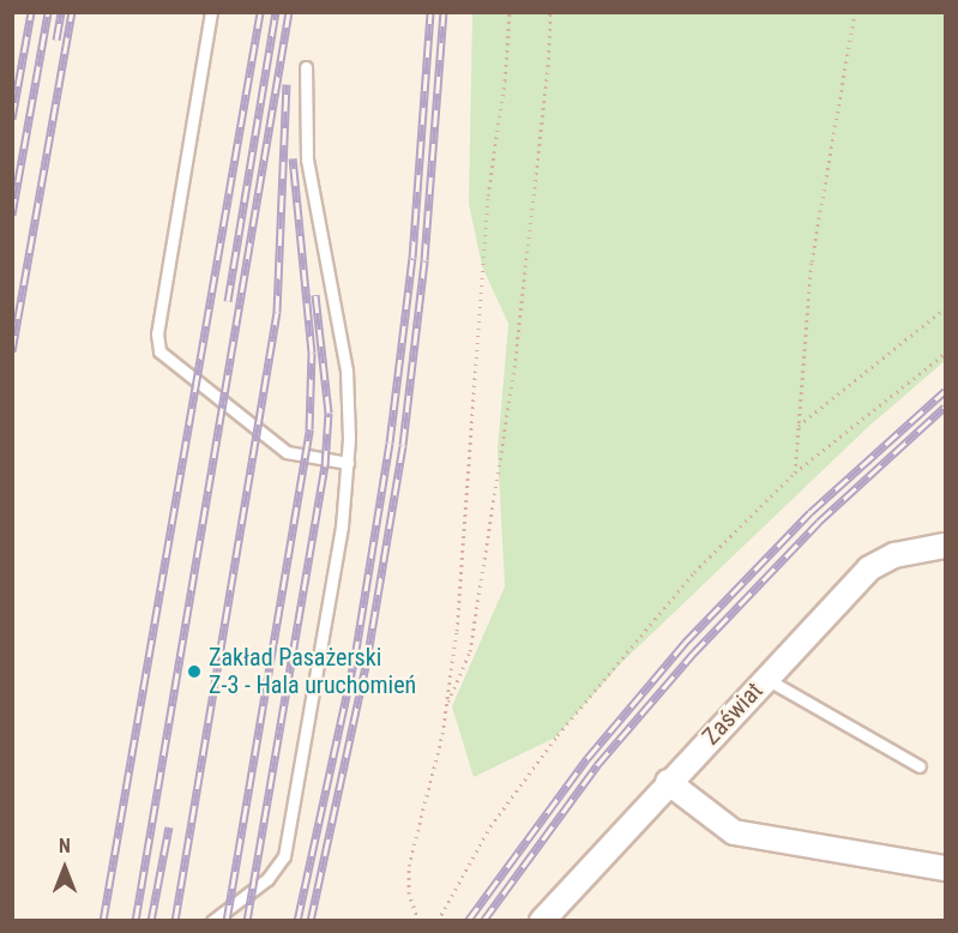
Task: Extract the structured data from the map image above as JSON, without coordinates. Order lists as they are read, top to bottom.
{
  "streets": {
    "street": ["Zaświat"]
  },
  "places": ["Zakład Pasażerski Z-3 - Hala uruchomień"],
  "north": "top"
}
